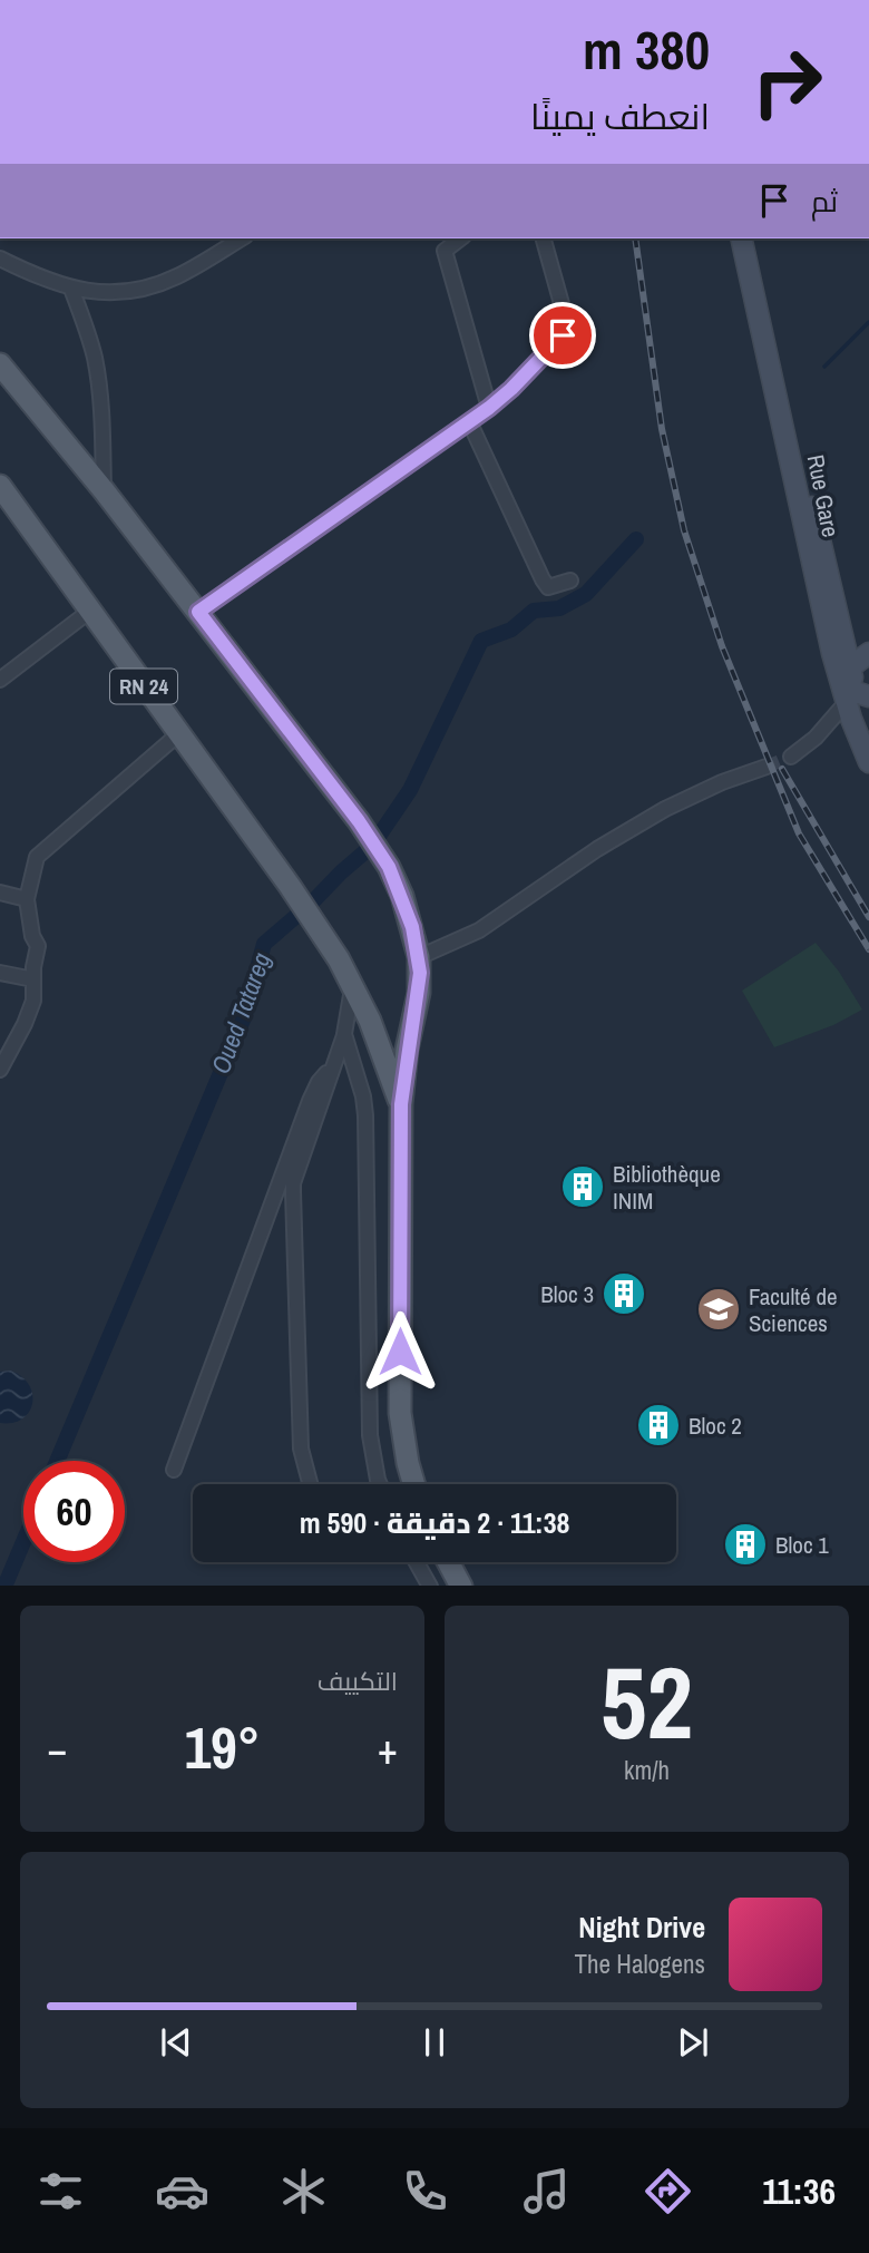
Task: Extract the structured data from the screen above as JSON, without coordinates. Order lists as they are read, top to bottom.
{
  "streets": {
    "main road": ["Rue Gare", "RN 24"]
  },
  "water": ["Oued Tatareg"],
  "places": {
    "building": [
      "Bibliothèque INIM",
      "Bloc 3",
      "Bloc 2",
      "Bloc 1"
    ],
    "school or university": ["Faculté de Sciences"]
  },
  "page": {
    "turn": ["380 m", "انعطف يمينًا"],
    "then": "ثم",
    "limit": "60",
    "trip": "11:38 · 2 دقيقة · 590 m",
    "tile": [
      ["52", "km/h"],
      "التكييف"
    ],
    "heat": ["−", "19°", "+"],
    "song": ["Night Drive", "The Halogens"],
    "tabs": "11:36"
  }
}
